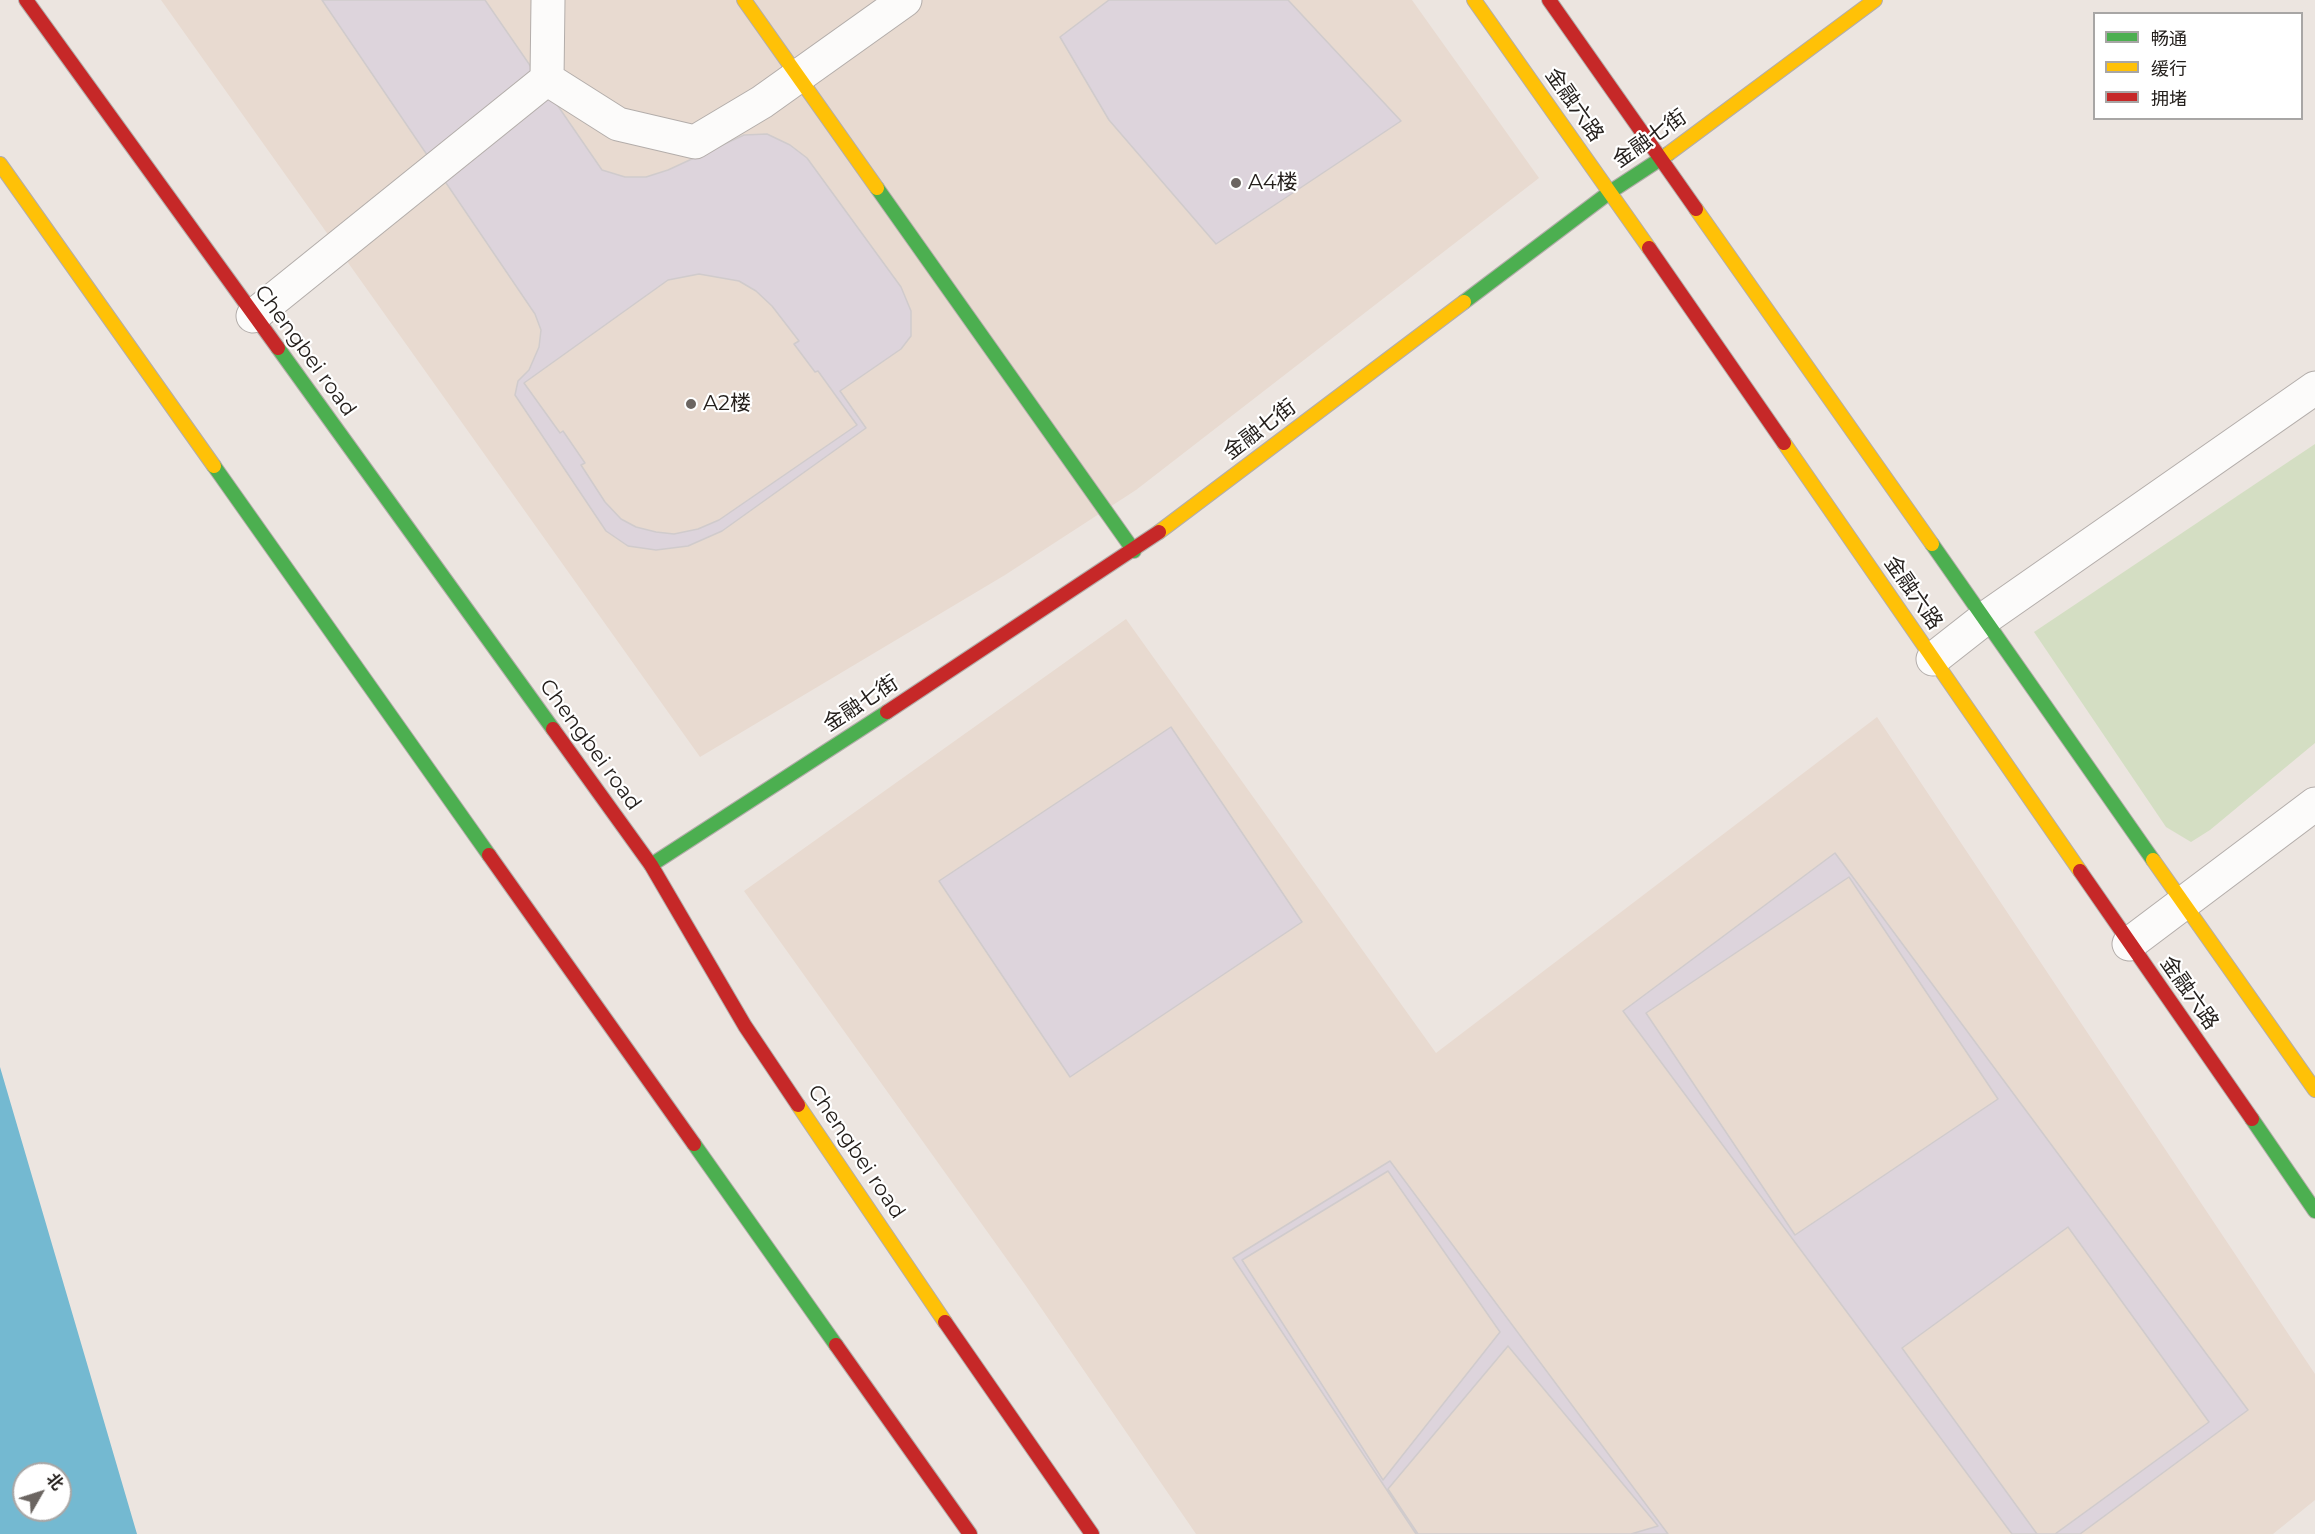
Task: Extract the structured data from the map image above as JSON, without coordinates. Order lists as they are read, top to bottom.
{
  "streets": {
    "street": ["金融六路", "金融七街", "Chengbei road"]
  },
  "crossings": [
    ["金融六路", "金融七街"],
    ["金融七街", "Chengbei road"]
  ],
  "places": ["A4楼", "A2楼"],
  "legend": ["畅通", "缓行", "拥堵"],
  "north": "top right"
}
